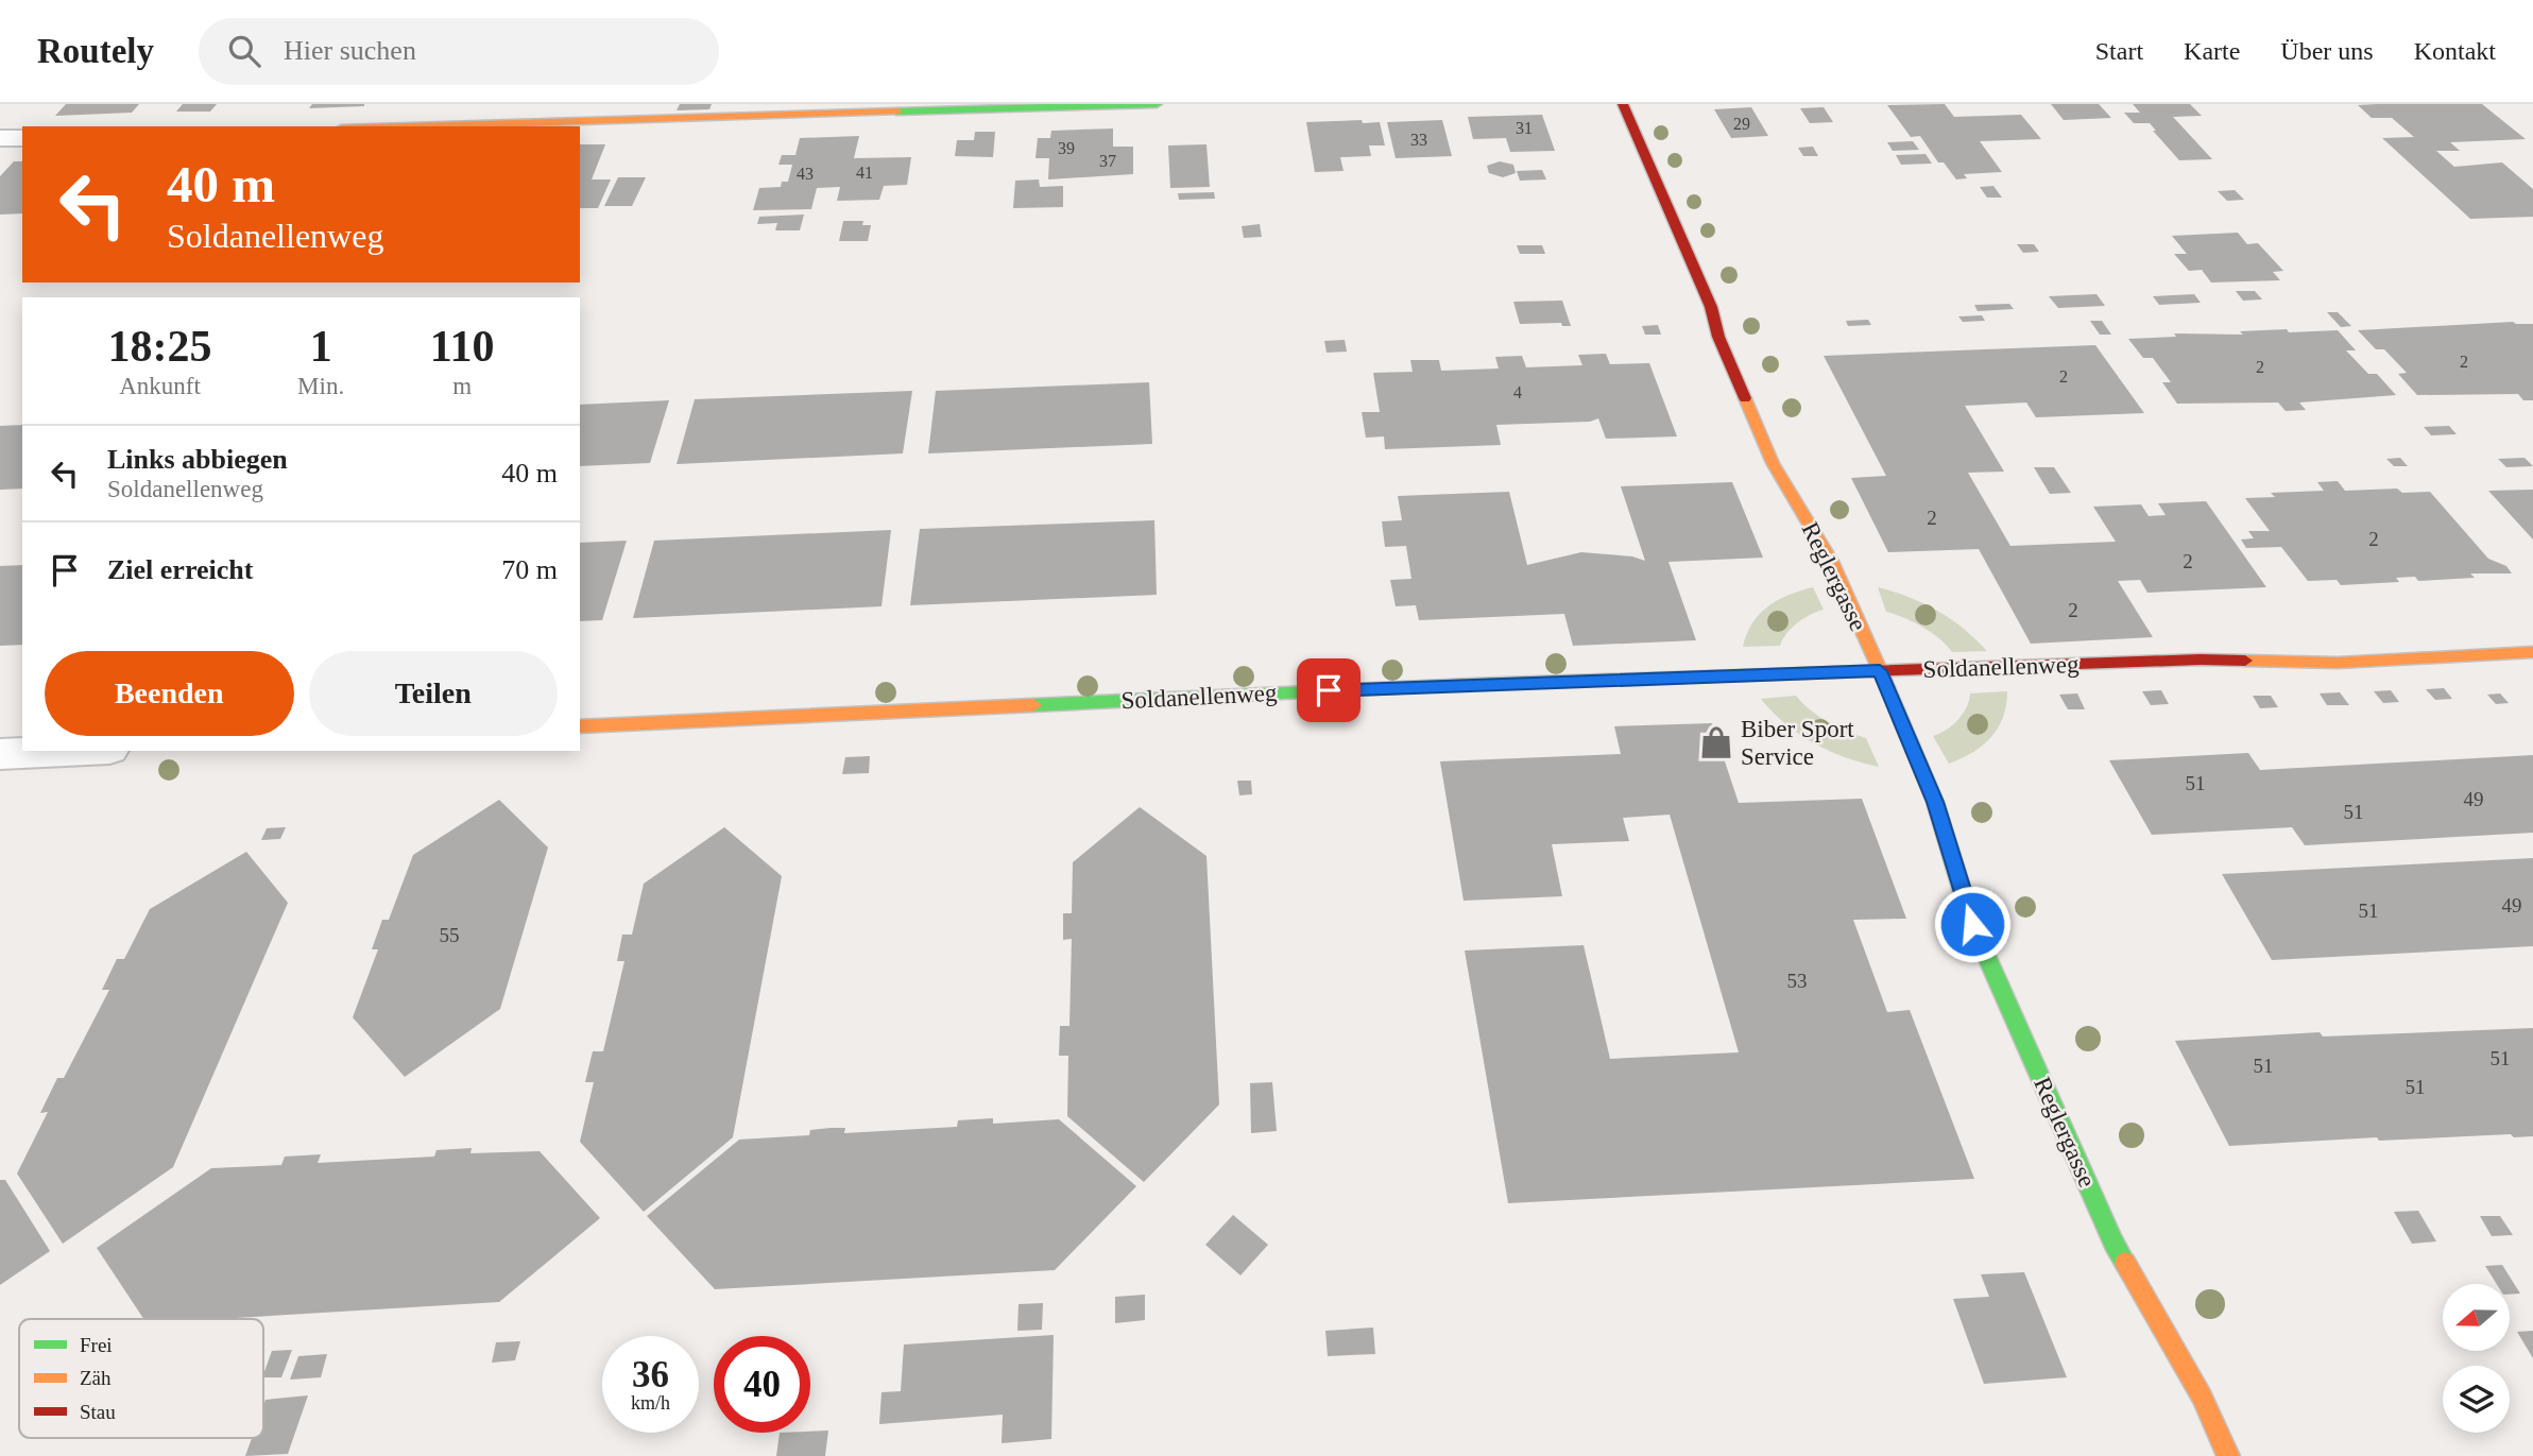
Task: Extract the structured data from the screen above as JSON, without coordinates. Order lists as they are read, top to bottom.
{
  "streets": {
    "street": ["Reglergasse", "Soldanellenweg"]
  },
  "crossings": [
    ["Reglergasse", "Soldanellenweg"]
  ],
  "places": {
    "shop": ["Biber Sport Service"]
  },
  "house_numbers": [
    "29",
    "31",
    "33",
    "39",
    "37",
    "41",
    "43",
    "2",
    "2",
    "2",
    "4",
    "2",
    "2",
    "2",
    "2",
    "51",
    "49",
    "51",
    "49",
    "51",
    "55",
    "53",
    "51",
    "51",
    "51"
  ],
  "legend": ["Frei", "Zäh", "Stau"],
  "north": "left",
  "page": {
    "header": "Routely",
    "search": "Hier suchen",
    "nav": [
      "Start",
      "Karte",
      "Über uns",
      "Kontakt"
    ],
    "turn": ["40 m", "Soldanellenweg"],
    "eta": [
      "18:25",
      "Ankunft",
      "1",
      "Min.",
      "110",
      "m"
    ],
    "list": [
      {
        "name": "Links abbiegen",
        "note": "Soldanellenweg",
        "value": "40 m"
      },
      {
        "name": "Ziel erreicht",
        "value": "70 m"
      }
    ],
    "buttons": ["Beenden", "Teilen"],
    "speed": "36 km/h",
    "limit": "40"
  }
}
